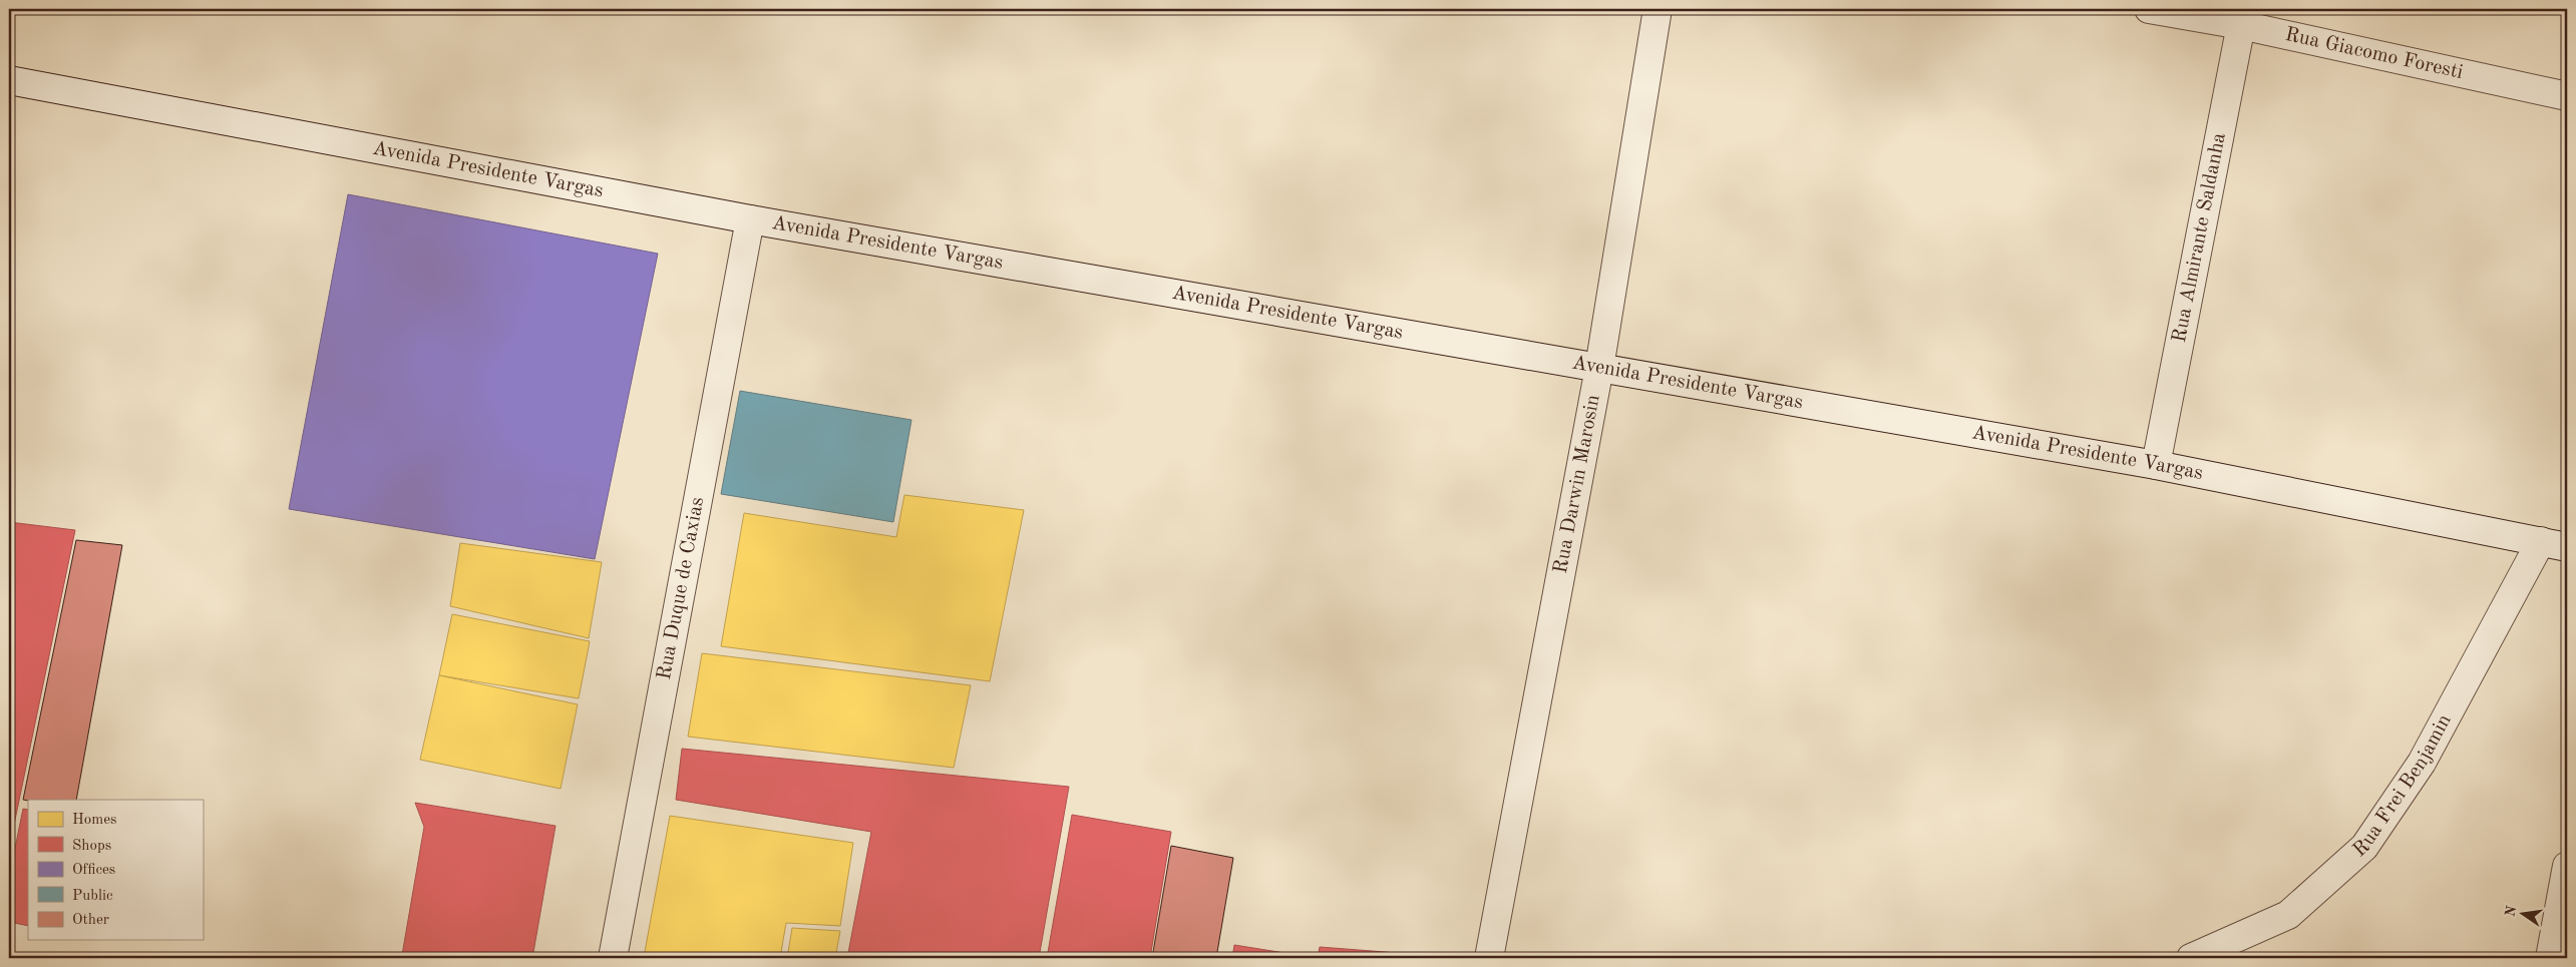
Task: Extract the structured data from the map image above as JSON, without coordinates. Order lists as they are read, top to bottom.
{
  "streets": {
    "street": [
      "Rua Giacomo Foresti",
      "Avenida Presidente Vargas",
      "Rua Almirante Saldanha",
      "Rua Darwin Marosin",
      "Rua Duque de Caxias",
      "Rua Frei Benjamin"
    ]
  },
  "crossings": [
    ["Rua Giacomo Foresti", "Rua Almirante Saldanha"],
    ["Avenida Presidente Vargas", "Rua Almirante Saldanha"],
    ["Avenida Presidente Vargas", "Rua Darwin Marosin"],
    ["Avenida Presidente Vargas", "Rua Duque de Caxias"],
    ["Avenida Presidente Vargas", "Rua Frei Benjamin"]
  ],
  "legend": [
    "Homes",
    "Shops",
    "Offices",
    "Public",
    "Other"
  ],
  "north": "left"
}
